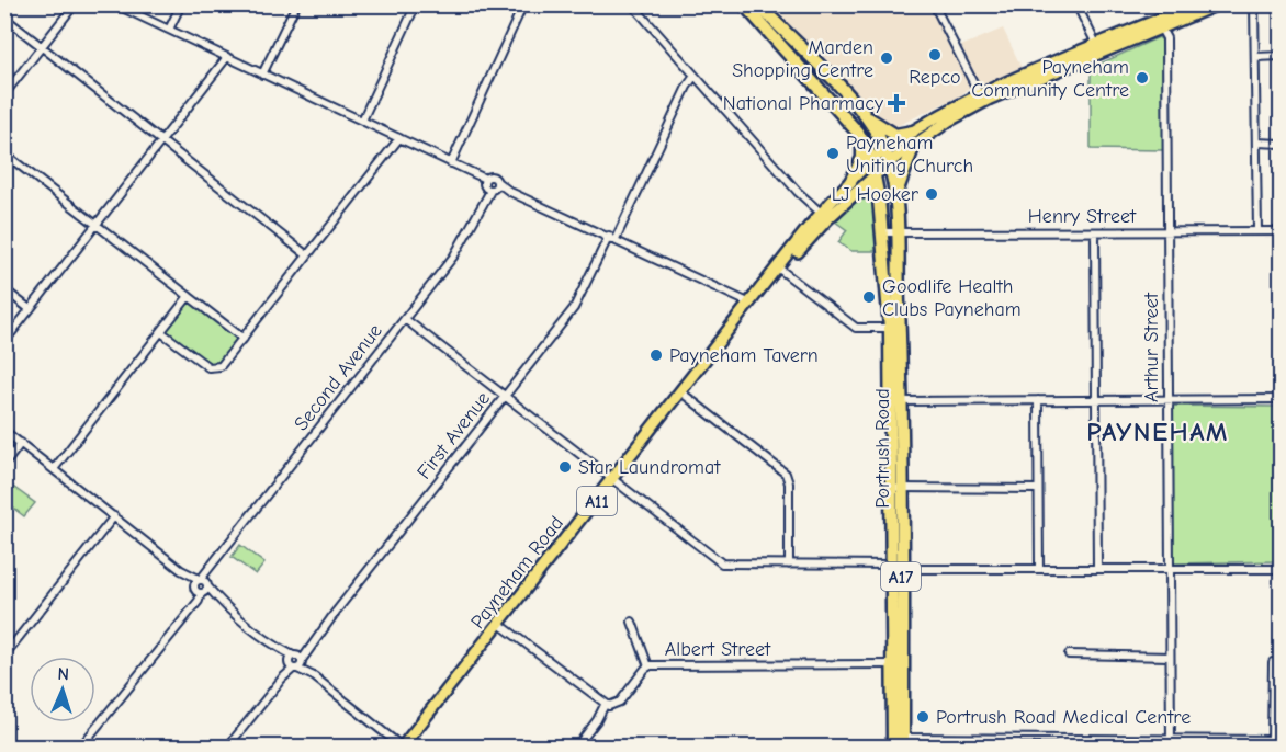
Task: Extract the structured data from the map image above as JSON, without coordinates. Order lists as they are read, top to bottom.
{
  "streets": {
    "highway": ["Portrush Road", "A17"],
    "main road": ["A11", "Payneham Road"],
    "street": [
      "Henry Street",
      "Arthur Street",
      "Second Avenue",
      "First Avenue",
      "Albert Street"
    ]
  },
  "crossings": [
    ["Henry Street", "Arthur Street"],
    ["Henry Street", "Portrush Road"],
    ["Arthur Street", "Payneham Road"],
    ["Portrush Road", "Payneham Road"],
    ["Portrush Road", "A17"],
    ["Portrush Road", "Albert Street"],
    ["Payneham Road", "A17"]
  ],
  "districts": ["PAYNEHAM"],
  "places": {
    "other": [
      "Repco",
      "Marden Shopping Centre",
      "Payneham Community Centre",
      "Payneham Uniting Church",
      "LJ Hooker",
      "Goodlife Health Clubs Payneham",
      "Payneham Tavern",
      "Star Laundromat",
      "Portrush Road Medical Centre"
    ],
    "health": ["National Pharmacy"]
  },
  "north": "top"
}
